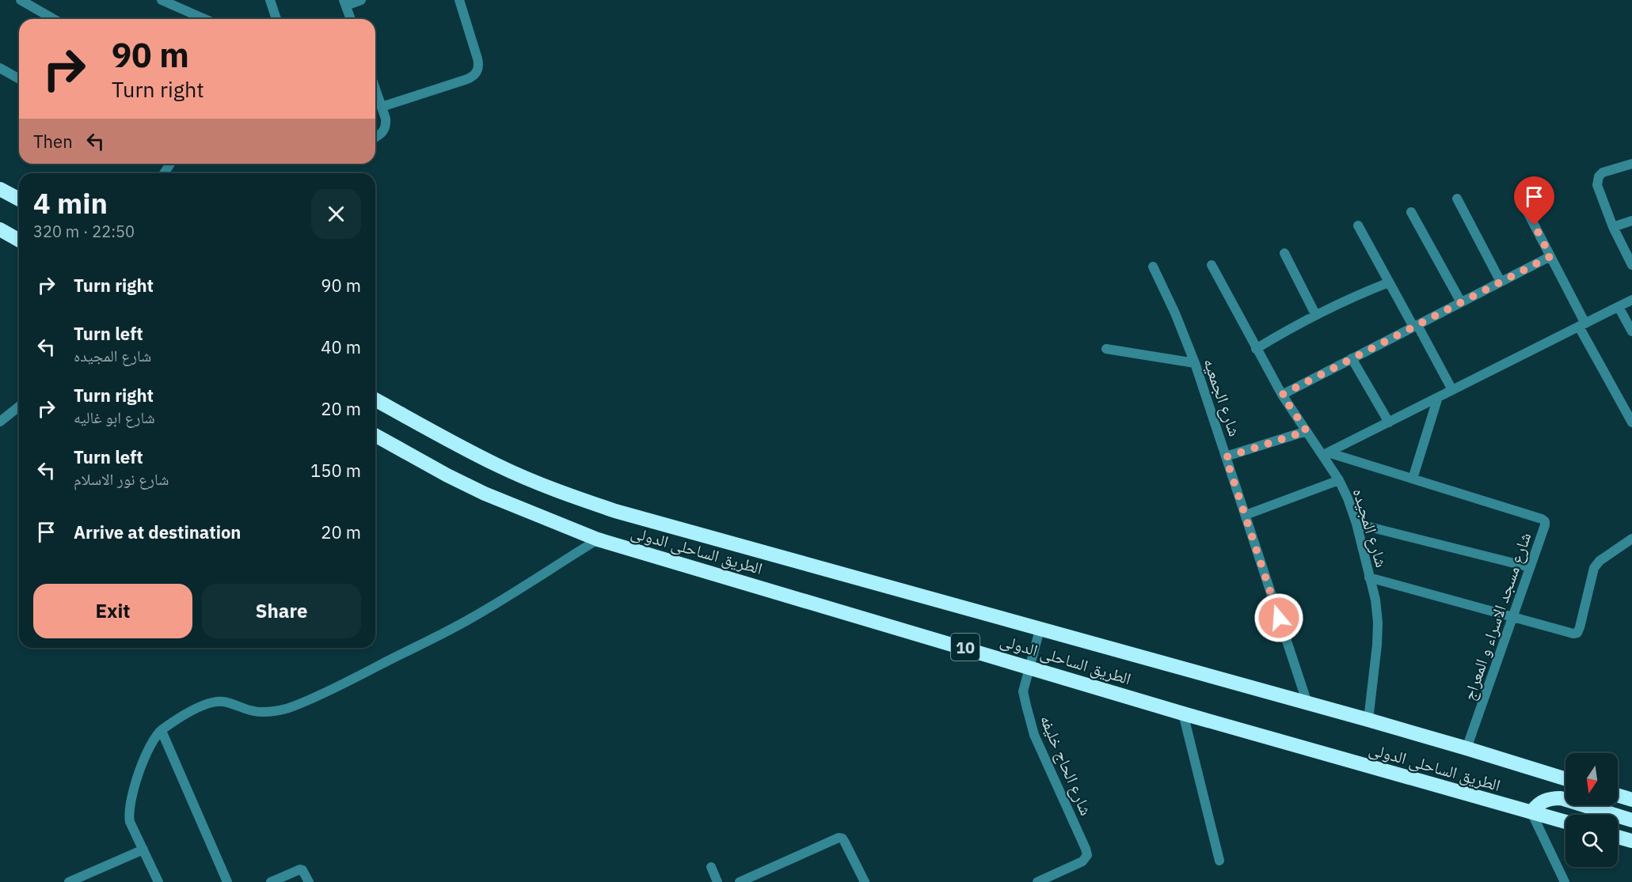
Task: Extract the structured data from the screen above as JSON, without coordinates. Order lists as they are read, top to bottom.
{
  "streets": {
    "highway": ["الطريق الساحلى الدولى", "10"],
    "street": [
      "شارع الجمعيه",
      "شارع المجيده",
      "شارع مسجد الاسراء و المعراج",
      "شارع الحاج خليفه"
    ]
  },
  "crossings": [
    ["شارع الجمعيه", "الطريق الساحلى الدولى"],
    ["شارع المجيده", "الطريق الساحلى الدولى"],
    ["شارع المجيده", "شارع مسجد الاسراء و المعراج"],
    ["الطريق الساحلى الدولى", "شارع مسجد الاسراء و المعراج"],
    ["الطريق الساحلى الدولى", "شارع الحاج خليفه"]
  ],
  "north": "bottom",
  "page": {
    "turn": ["90 m", "Turn right"],
    "then": "Then",
    "heading": ["4 min", "320 m · 22:50"],
    "list": [
      {
        "name": "Turn right",
        "value": "90 m"
      },
      {
        "name": "Turn left",
        "note": "شارع المجيده",
        "value": "40 m"
      },
      {
        "name": "Turn right",
        "note": "شارع ابو غاليه",
        "value": "20 m"
      },
      {
        "name": "Turn left",
        "note": "شارع نور الاسلام",
        "value": "150 m"
      },
      {
        "name": "Arrive at destination",
        "value": "20 m"
      }
    ],
    "buttons": ["Exit", "Share"]
  }
}
